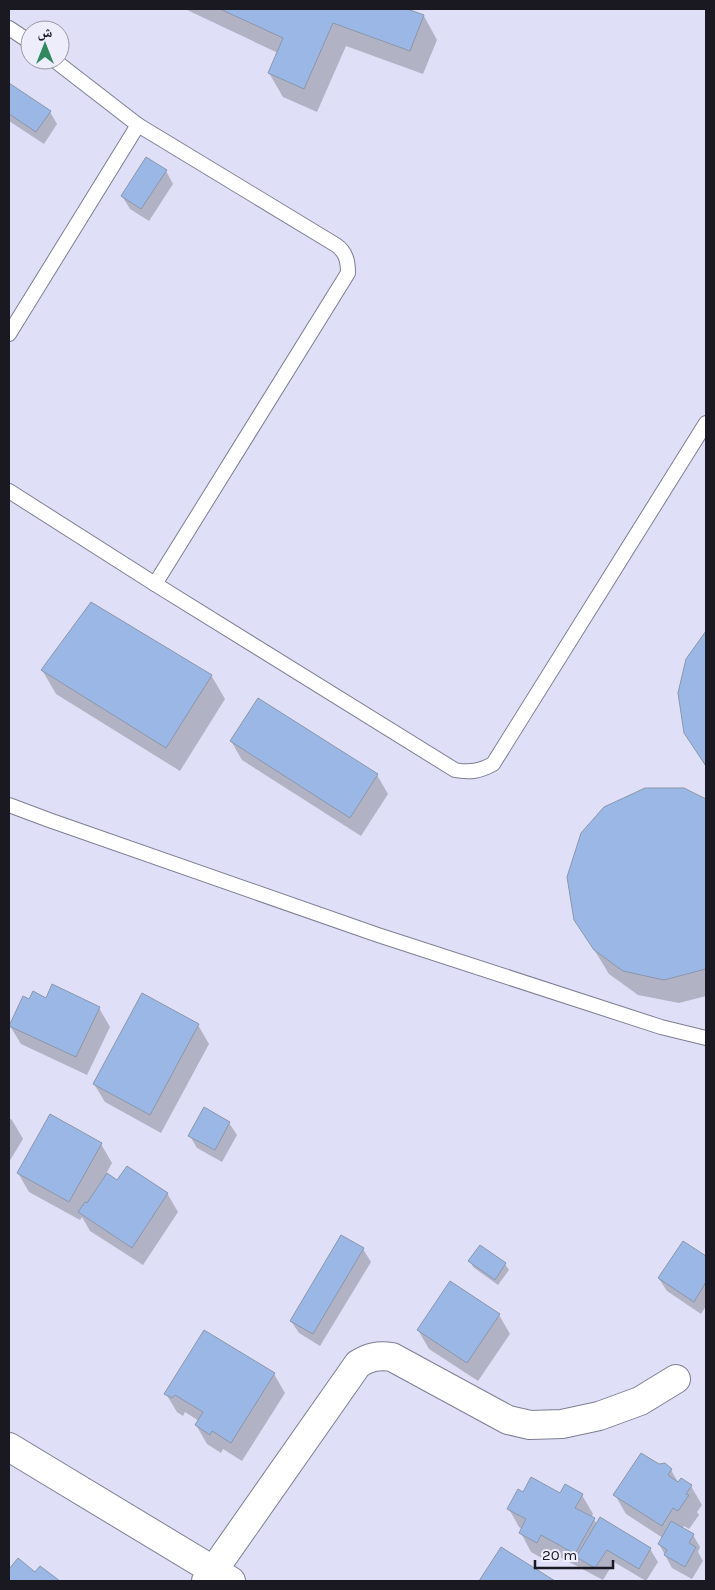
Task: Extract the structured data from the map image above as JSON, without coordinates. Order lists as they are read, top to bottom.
{
  "scale_bar": "20 m",
  "north": "top"
}
